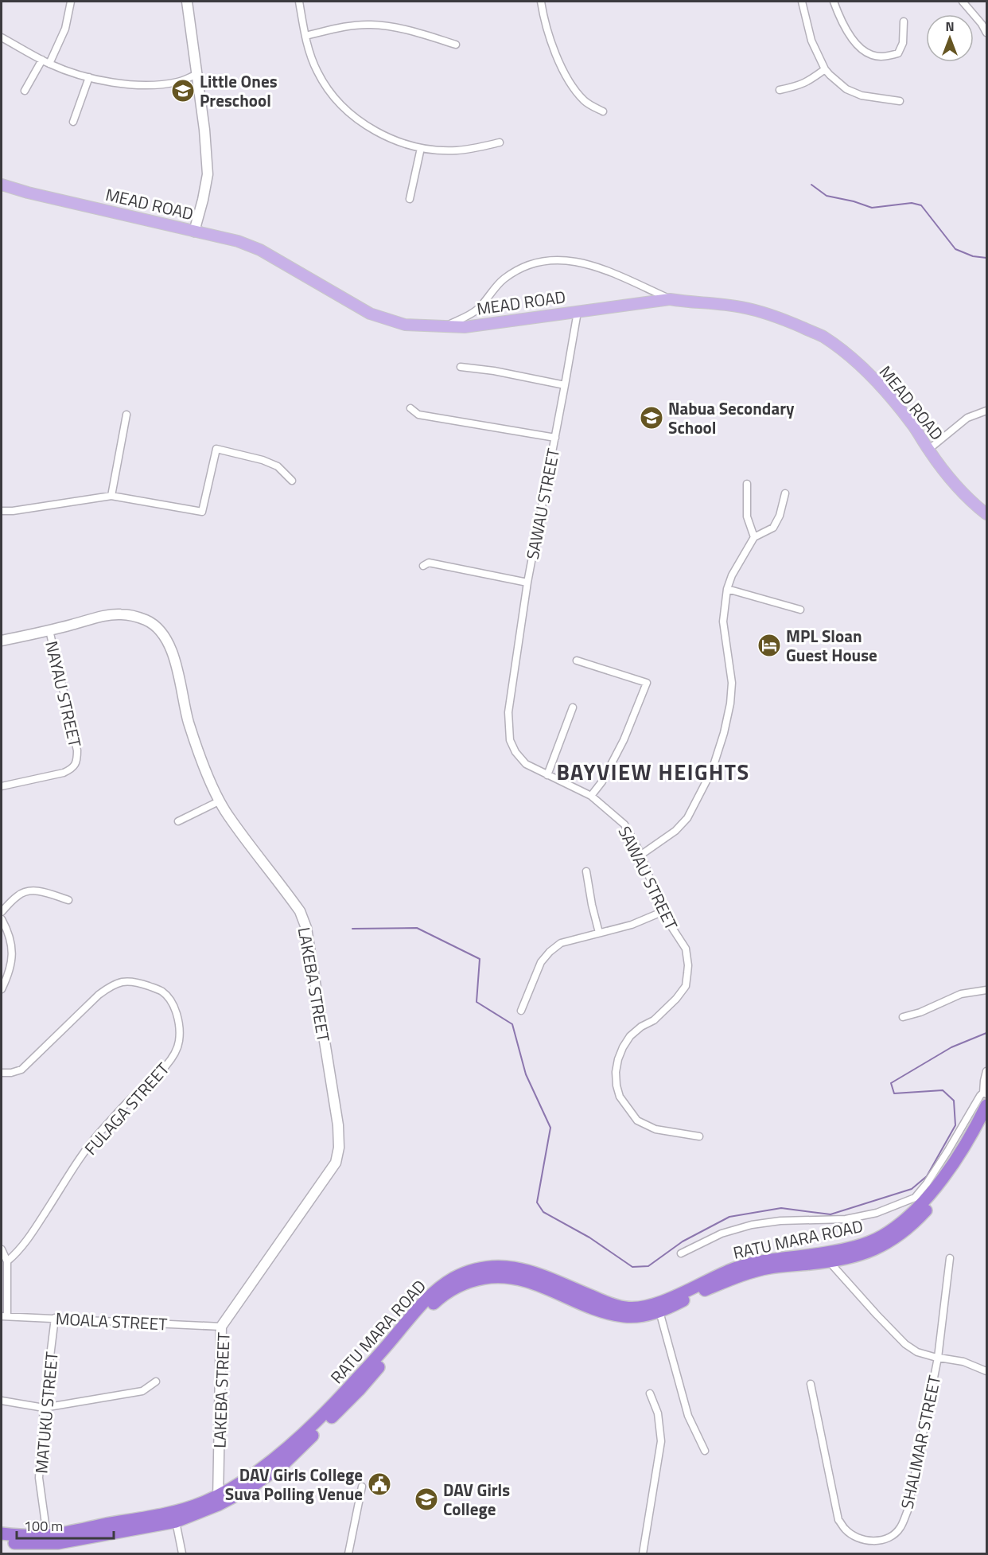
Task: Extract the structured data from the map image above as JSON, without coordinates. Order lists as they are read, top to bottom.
{
  "streets": {
    "highway": ["RATU MARA ROAD"],
    "main road": ["MEAD ROAD", "LAKEBA STREET"],
    "street": [
      "SAWAU STREET",
      "NAYAU STREET",
      "FULAGA STREET",
      "MOALA STREET",
      "MATUKU STREET",
      "SHALIMAR STREET"
    ]
  },
  "crossings": [
    ["MEAD ROAD", "SAWAU STREET"],
    ["NAYAU STREET", "LAKEBA STREET"],
    ["LAKEBA STREET", "RATU MARA ROAD"],
    ["LAKEBA STREET", "MOALA STREET"],
    ["RATU MARA ROAD", "MATUKU STREET"],
    ["MOALA STREET", "MATUKU STREET"]
  ],
  "districts": ["BAYVIEW HEIGHTS"],
  "places": {
    "school or university": ["Little Ones Preschool", "Nabua Secondary School", "DAV Girls College"],
    "hotel": ["MPL Sloan Guest House"],
    "public building": ["DAV Girls College Suva Polling Venue"]
  },
  "scale_bar": "100 m",
  "north": "top"
}
